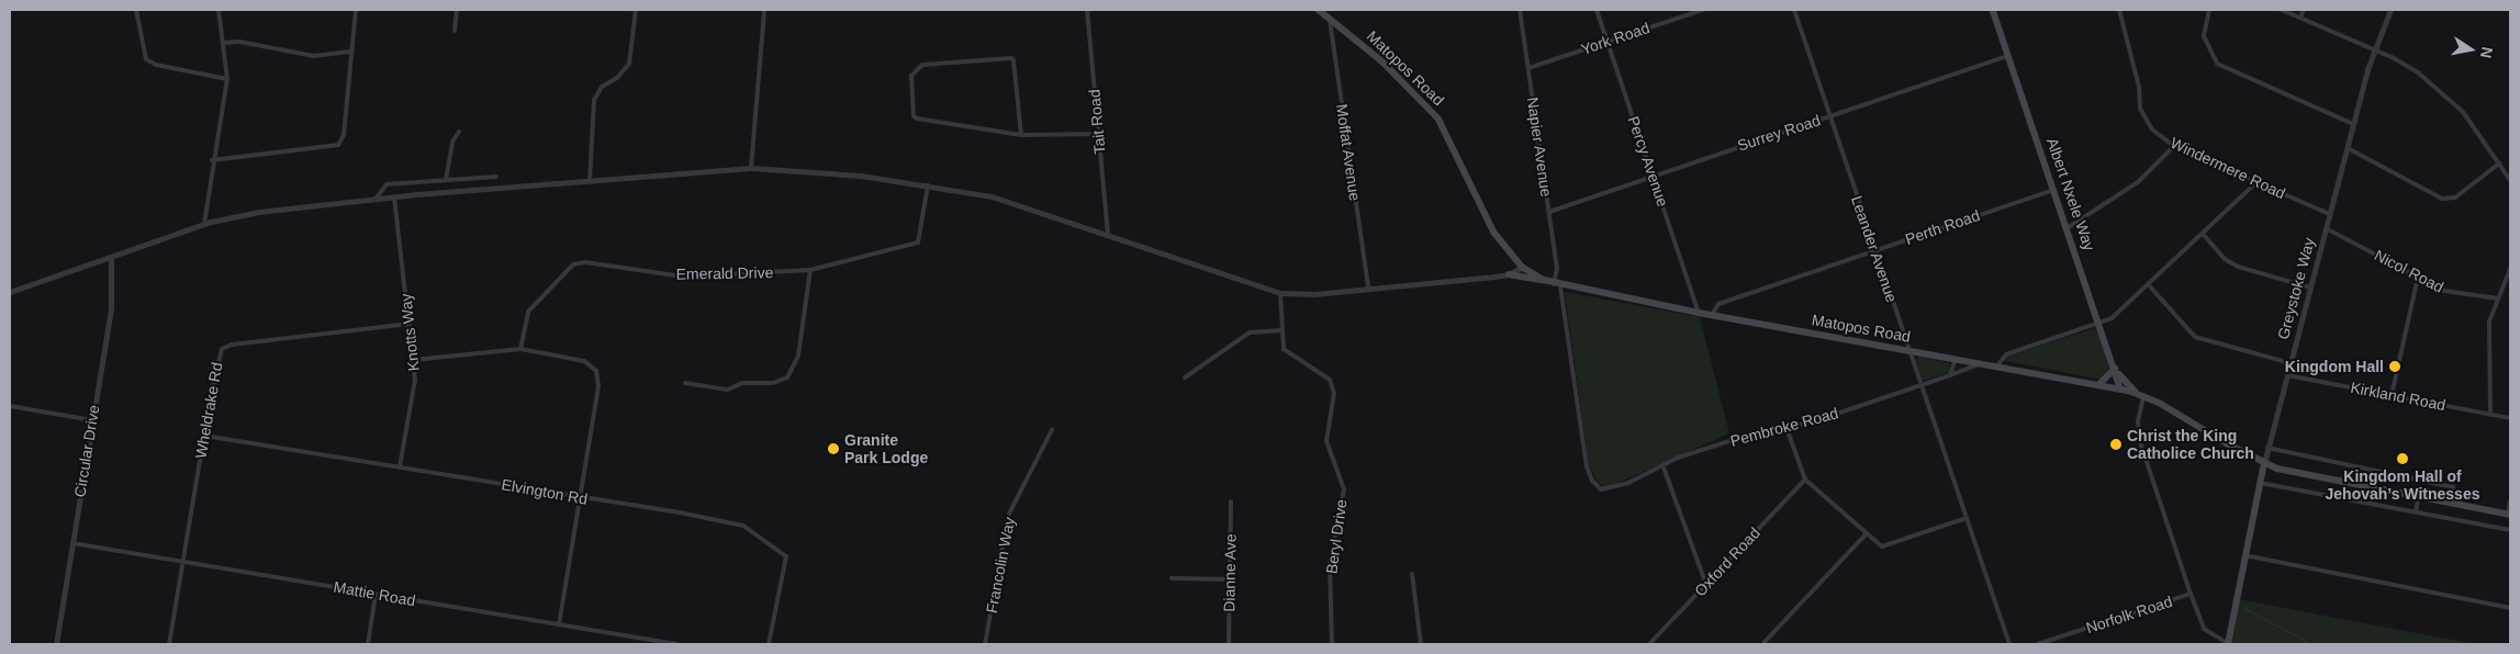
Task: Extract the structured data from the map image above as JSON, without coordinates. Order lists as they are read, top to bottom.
{
  "streets": {
    "main road": ["Matopos Road", "Albert Nxele Way", "Greystoke Way"],
    "street": [
      "York Road",
      "Tait Road",
      "Surrey Road",
      "Napier Avenue",
      "Moffat Avenue",
      "Percy Avenue",
      "Windermere Road",
      "Perth Road",
      "Leander Avenue",
      "Nicol Road",
      "Emerald Drive",
      "Knotts Way",
      "Kirkland Road",
      "Wheldrake Rd",
      "Pembroke Road",
      "Circular Drive",
      "Elvington Rd",
      "Beryl Drive",
      "Oxford Road",
      "Francolin Way",
      "Dianne Ave",
      "Mattie Road",
      "Norfolk Road"
    ]
  },
  "crossings": [
    ["York Road", "Napier Avenue"],
    ["York Road", "Percy Avenue"],
    ["Matopos Road", "Napier Avenue"],
    ["Matopos Road", "Moffat Avenue"],
    ["Matopos Road", "Percy Avenue"],
    ["Matopos Road", "Perth Road"],
    ["Matopos Road", "Leander Avenue"],
    ["Matopos Road", "Greystoke Way"],
    ["Matopos Road", "Pembroke Road"],
    ["Surrey Road", "Napier Avenue"],
    ["Surrey Road", "Percy Avenue"],
    ["Surrey Road", "Albert Nxele Way"],
    ["Surrey Road", "Leander Avenue"],
    ["Napier Avenue", "Pembroke Road"],
    ["Windermere Road", "Greystoke Way"],
    ["Albert Nxele Way", "Perth Road"],
    ["Perth Road", "Leander Avenue"],
    ["Leander Avenue", "Pembroke Road"],
    ["Nicol Road", "Greystoke Way"],
    ["Greystoke Way", "Kirkland Road"],
    ["Knotts Way", "Wheldrake Rd"],
    ["Knotts Way", "Elvington Rd"],
    ["Wheldrake Rd", "Elvington Rd"],
    ["Wheldrake Rd", "Mattie Road"],
    ["Circular Drive", "Mattie Road"]
  ],
  "places": [
    "Kingdom Hall",
    "Christ the King Catholice Church",
    "Granite Park Lodge",
    "Kingdom Hall of Jehovah’s Witnesses"
  ],
  "north": "right"
}
